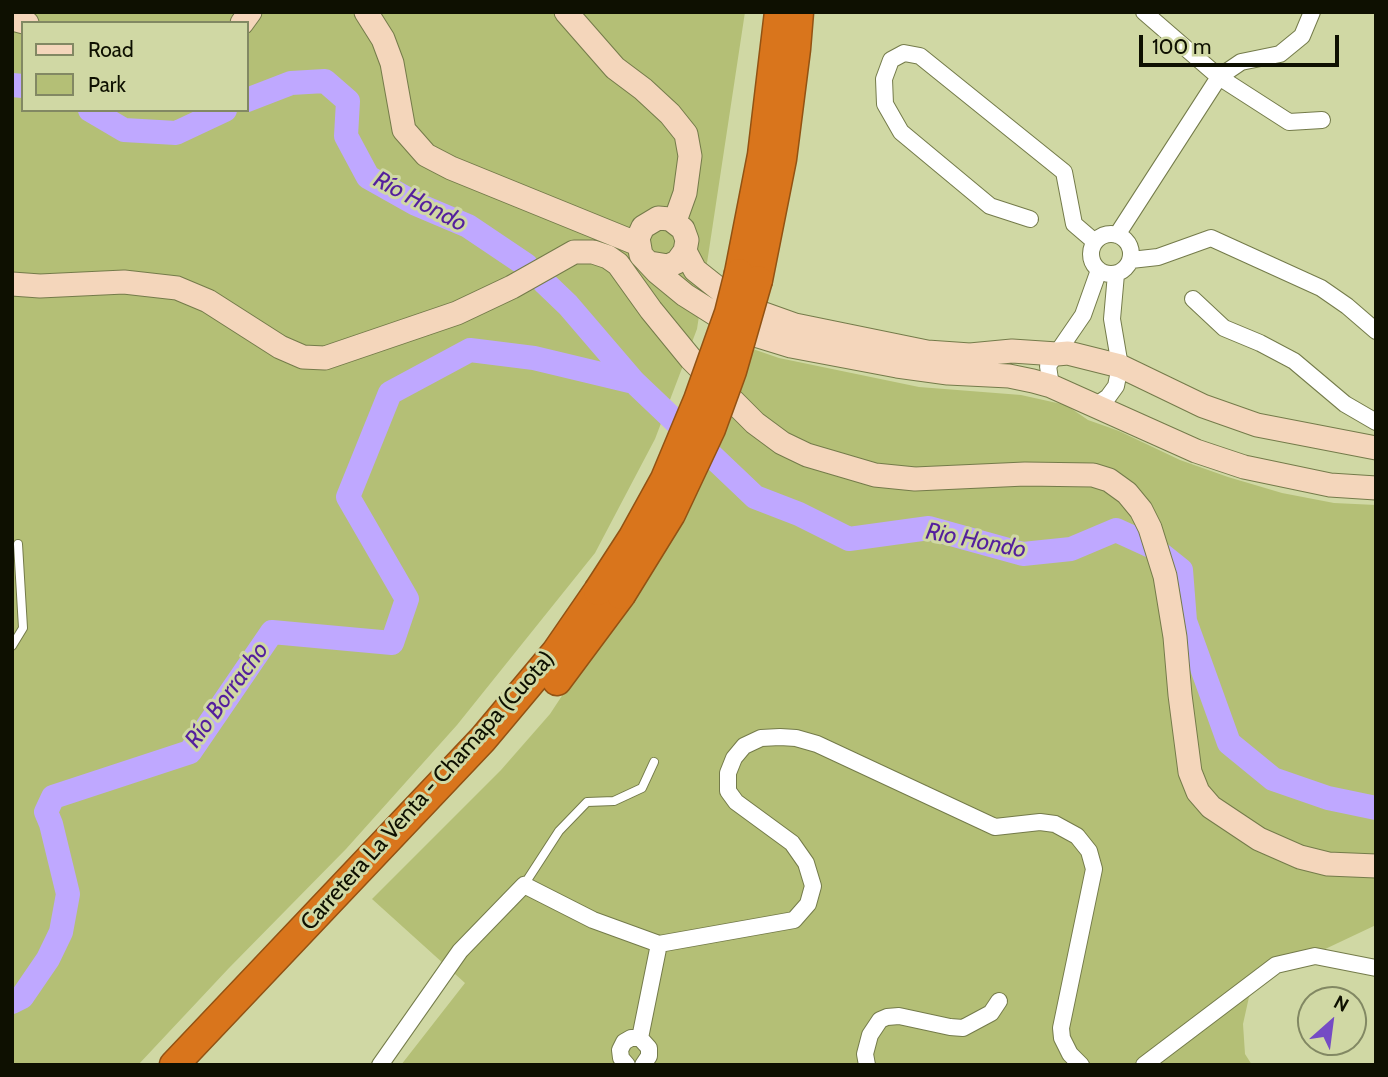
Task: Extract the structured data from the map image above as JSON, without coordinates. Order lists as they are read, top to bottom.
{
  "streets": {
    "highway": ["Carretera La Venta - Chamapa (Cuota)"]
  },
  "water": ["Río Hondo", "Rio Hondo", "Río Borracho"],
  "legend": ["Road", "Park"],
  "scale_bar": "100 m",
  "north": "top right"
}
